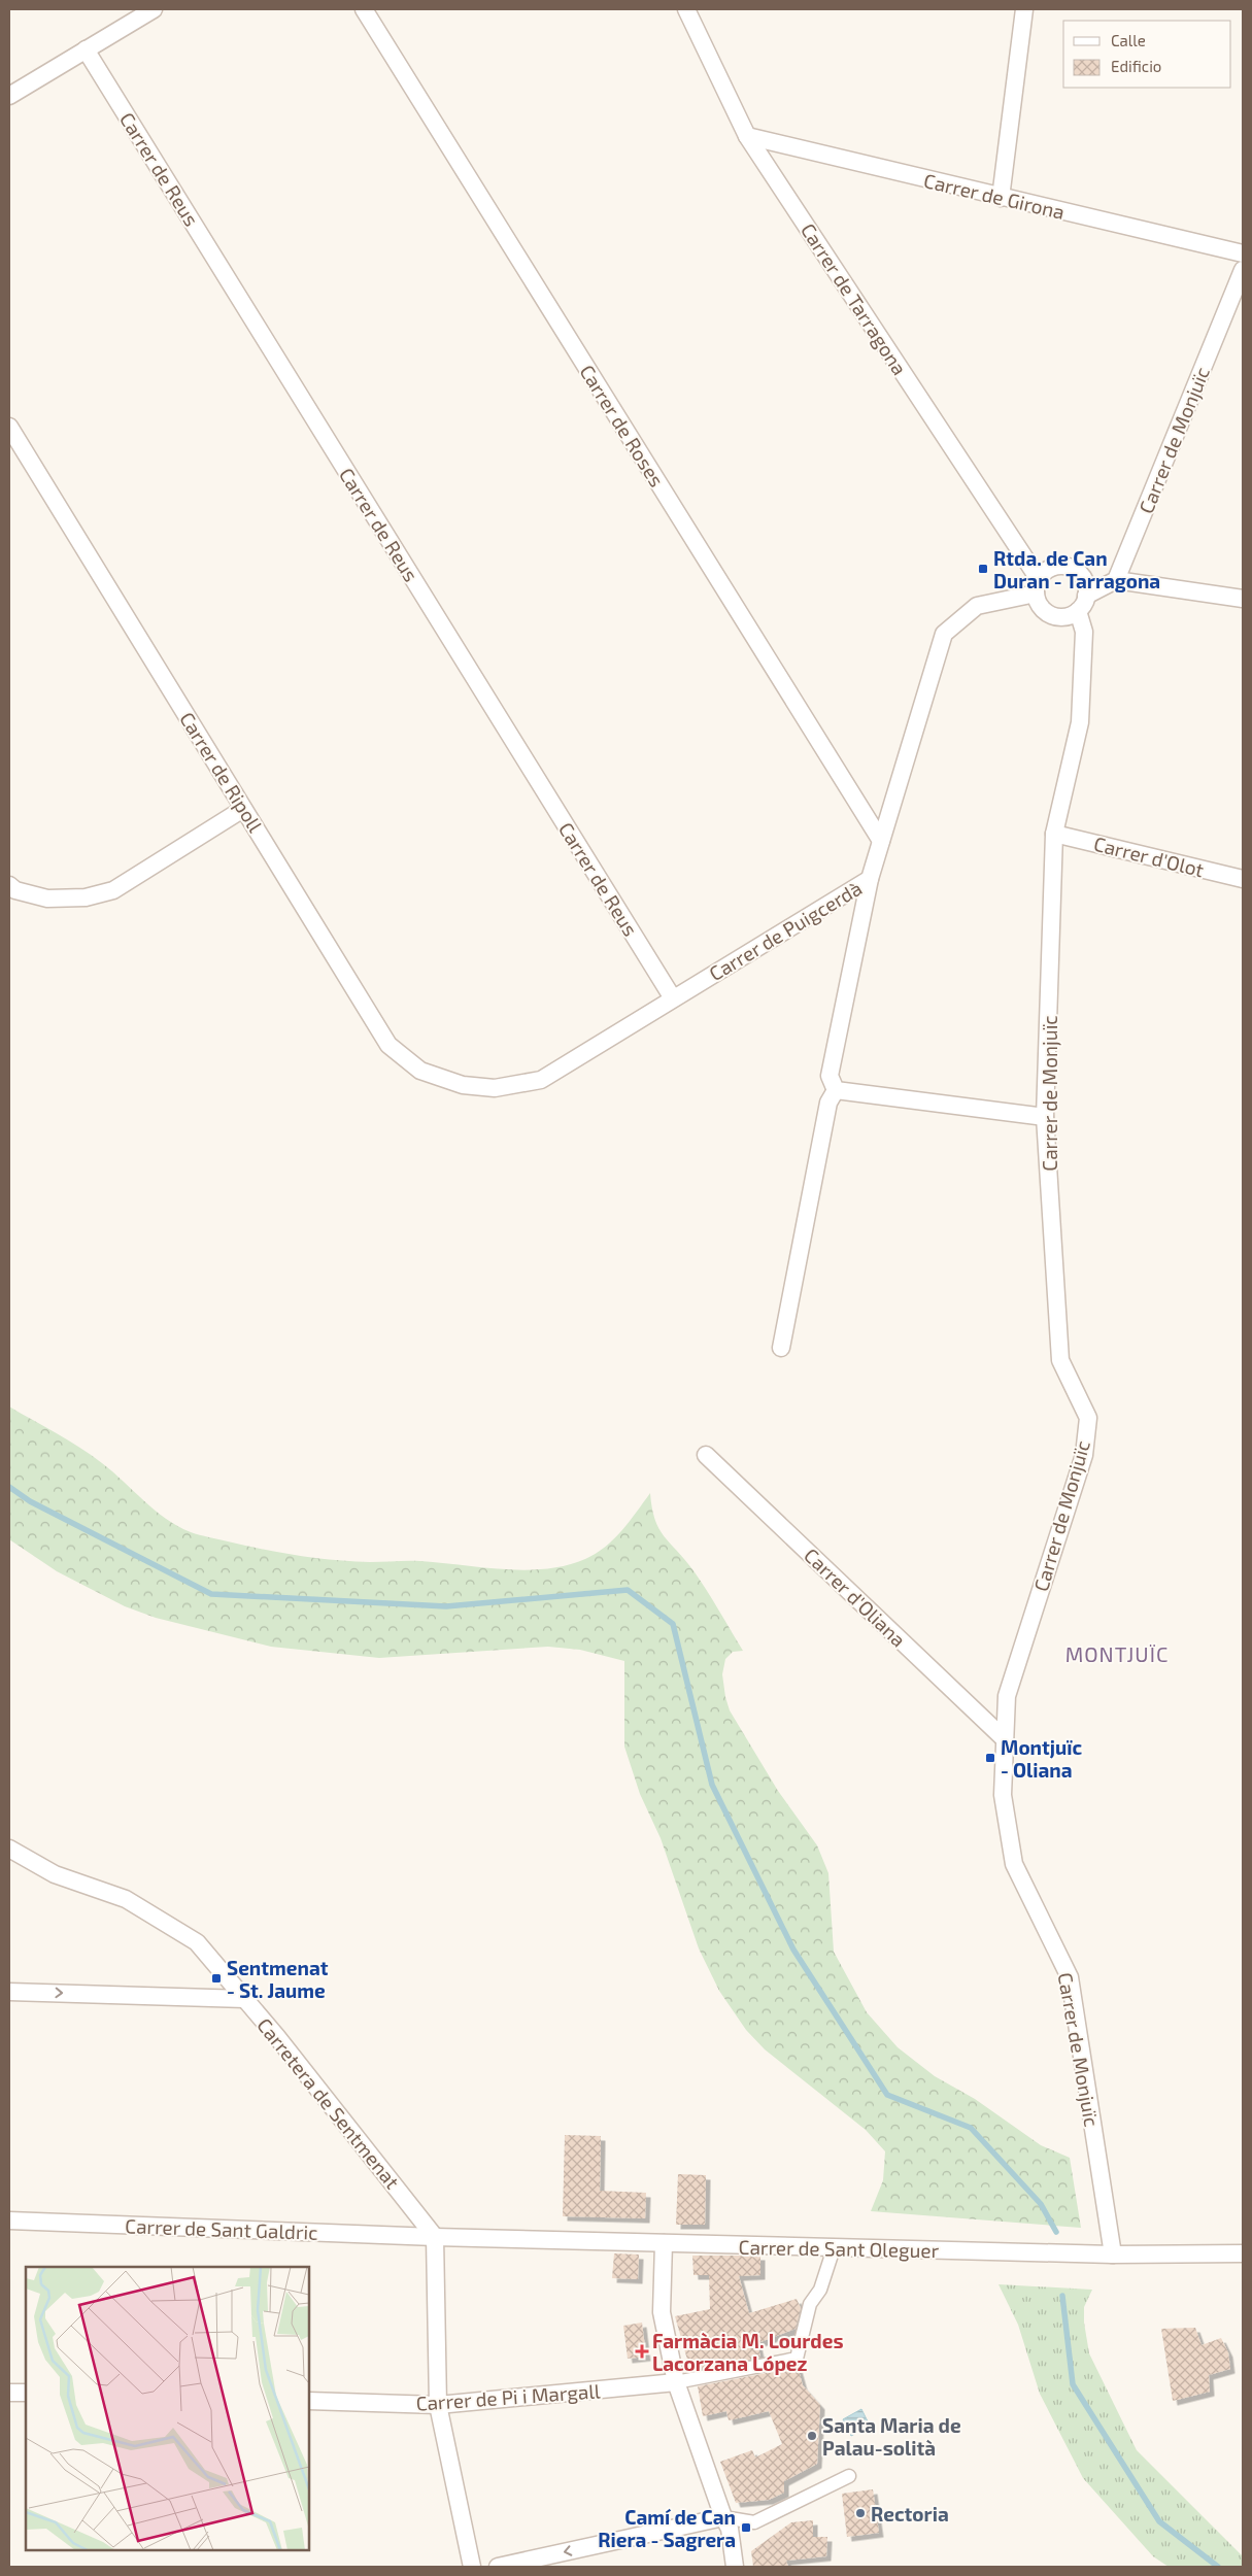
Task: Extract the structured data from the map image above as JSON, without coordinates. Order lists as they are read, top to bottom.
{
  "streets": {
    "street": [
      "Carrer de Reus",
      "Carrer de Girona",
      "Carrer de Tarragona",
      "Carrer de Roses",
      "Carrer de Monjuïc",
      "Carrer de Ripoll",
      "Carrer d'Olot",
      "Carrer de Puigcerdà",
      "Carrer d'Oliana",
      "Carretera de Sentmenat",
      "Carrer de Sant Galdric",
      "Carrer de Sant Oleguer",
      "Carrer de Pi i Margall"
    ]
  },
  "crossings": [
    ["Carrer de Reus", "Carrer de Puigcerdà"],
    ["Carrer de Girona", "Carrer de Tarragona"],
    ["Carrer de Tarragona", "Carrer de Monjuïc"],
    ["Carrer de Tarragona", "Carrer de Puigcerdà"],
    ["Carrer de Roses", "Carrer de Puigcerdà"],
    ["Carrer de Monjuïc", "Carrer d'Olot"],
    ["Carrer de Monjuïc", "Carrer de Puigcerdà"],
    ["Carrer de Monjuïc", "Carrer d'Oliana"],
    ["Carrer de Monjuïc", "Carrer de Sant Oleguer"],
    ["Carrer de Ripoll", "Carrer de Puigcerdà"],
    ["Carretera de Sentmenat", "Carrer de Sant Galdric"],
    ["Carretera de Sentmenat", "Carrer de Sant Oleguer"],
    ["Carrer de Sant Galdric", "Carrer de Sant Oleguer"]
  ],
  "districts": ["MONTJUÏC"],
  "places": {
    "transit": [
      "Rtda. de Can Duran - Tarragona",
      "Montjuïc - Oliana",
      "Sentmenat - St. Jaume",
      "Camí de Can Riera - Sagrera"
    ],
    "health": ["Farmàcia M. Lourdes Lacorzana López"],
    "other": ["Santa Maria de Palau-solità", "Rectoria"]
  },
  "legend": ["Calle", "Edificio"]
}
